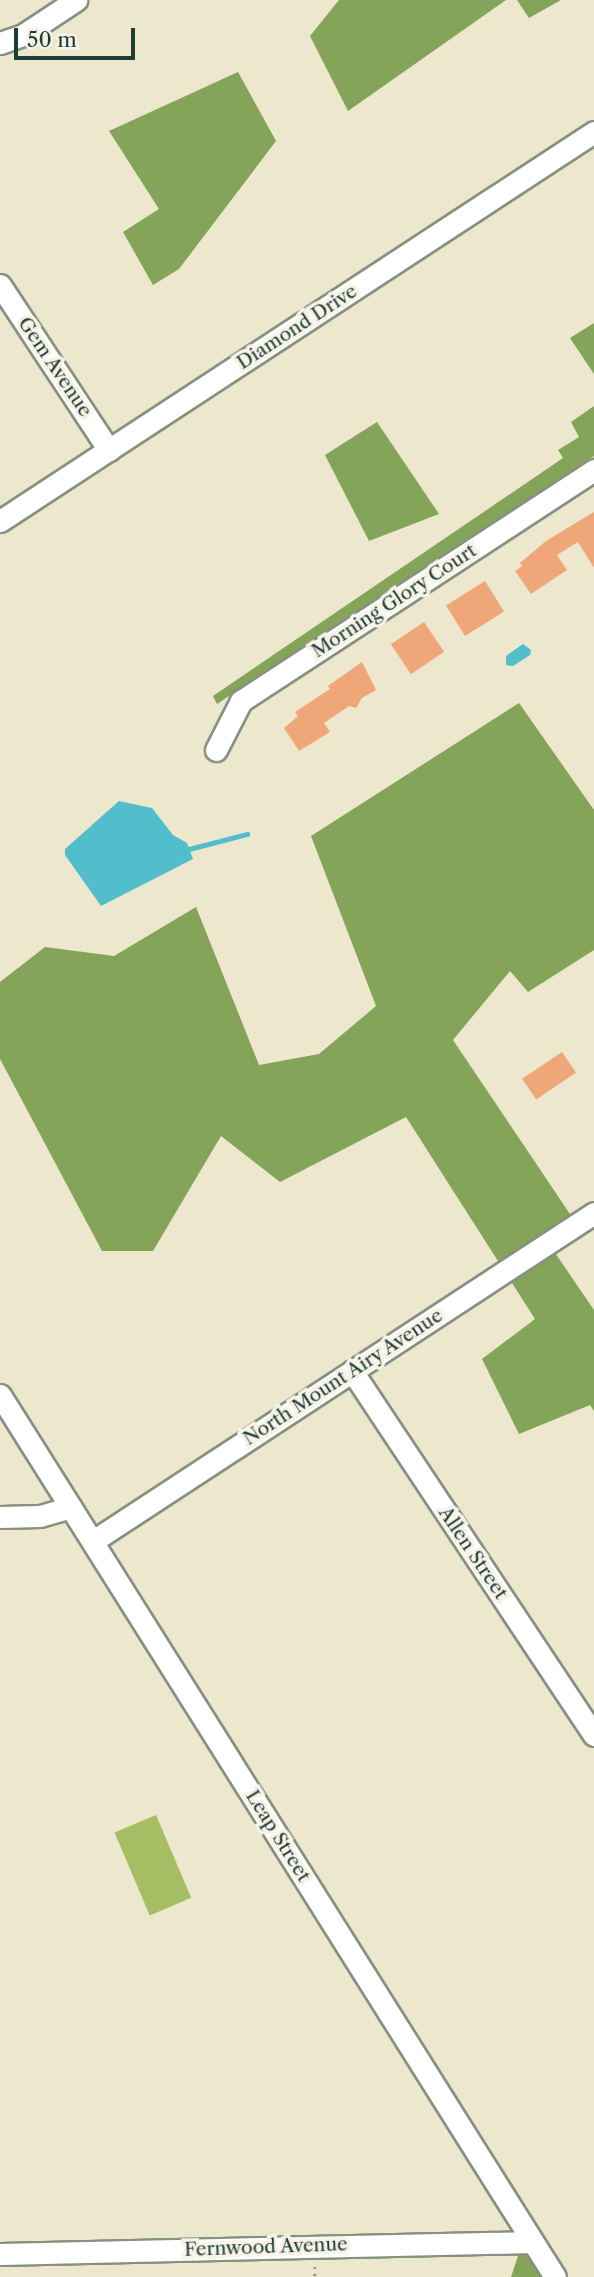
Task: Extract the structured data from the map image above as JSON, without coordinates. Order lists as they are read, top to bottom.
{
  "streets": {
    "street": [
      "Diamond Drive",
      "Gem Avenue",
      "Morning Glory Court",
      "North Mount Airy Avenue",
      "Allen Street",
      "Leap Street",
      "Fernwood Avenue"
    ]
  },
  "crossings": [
    ["Diamond Drive", "Gem Avenue"],
    ["North Mount Airy Avenue", "Allen Street"],
    ["North Mount Airy Avenue", "Leap Street"],
    ["Leap Street", "Fernwood Avenue"]
  ],
  "scale_bar": "50 m"
}
